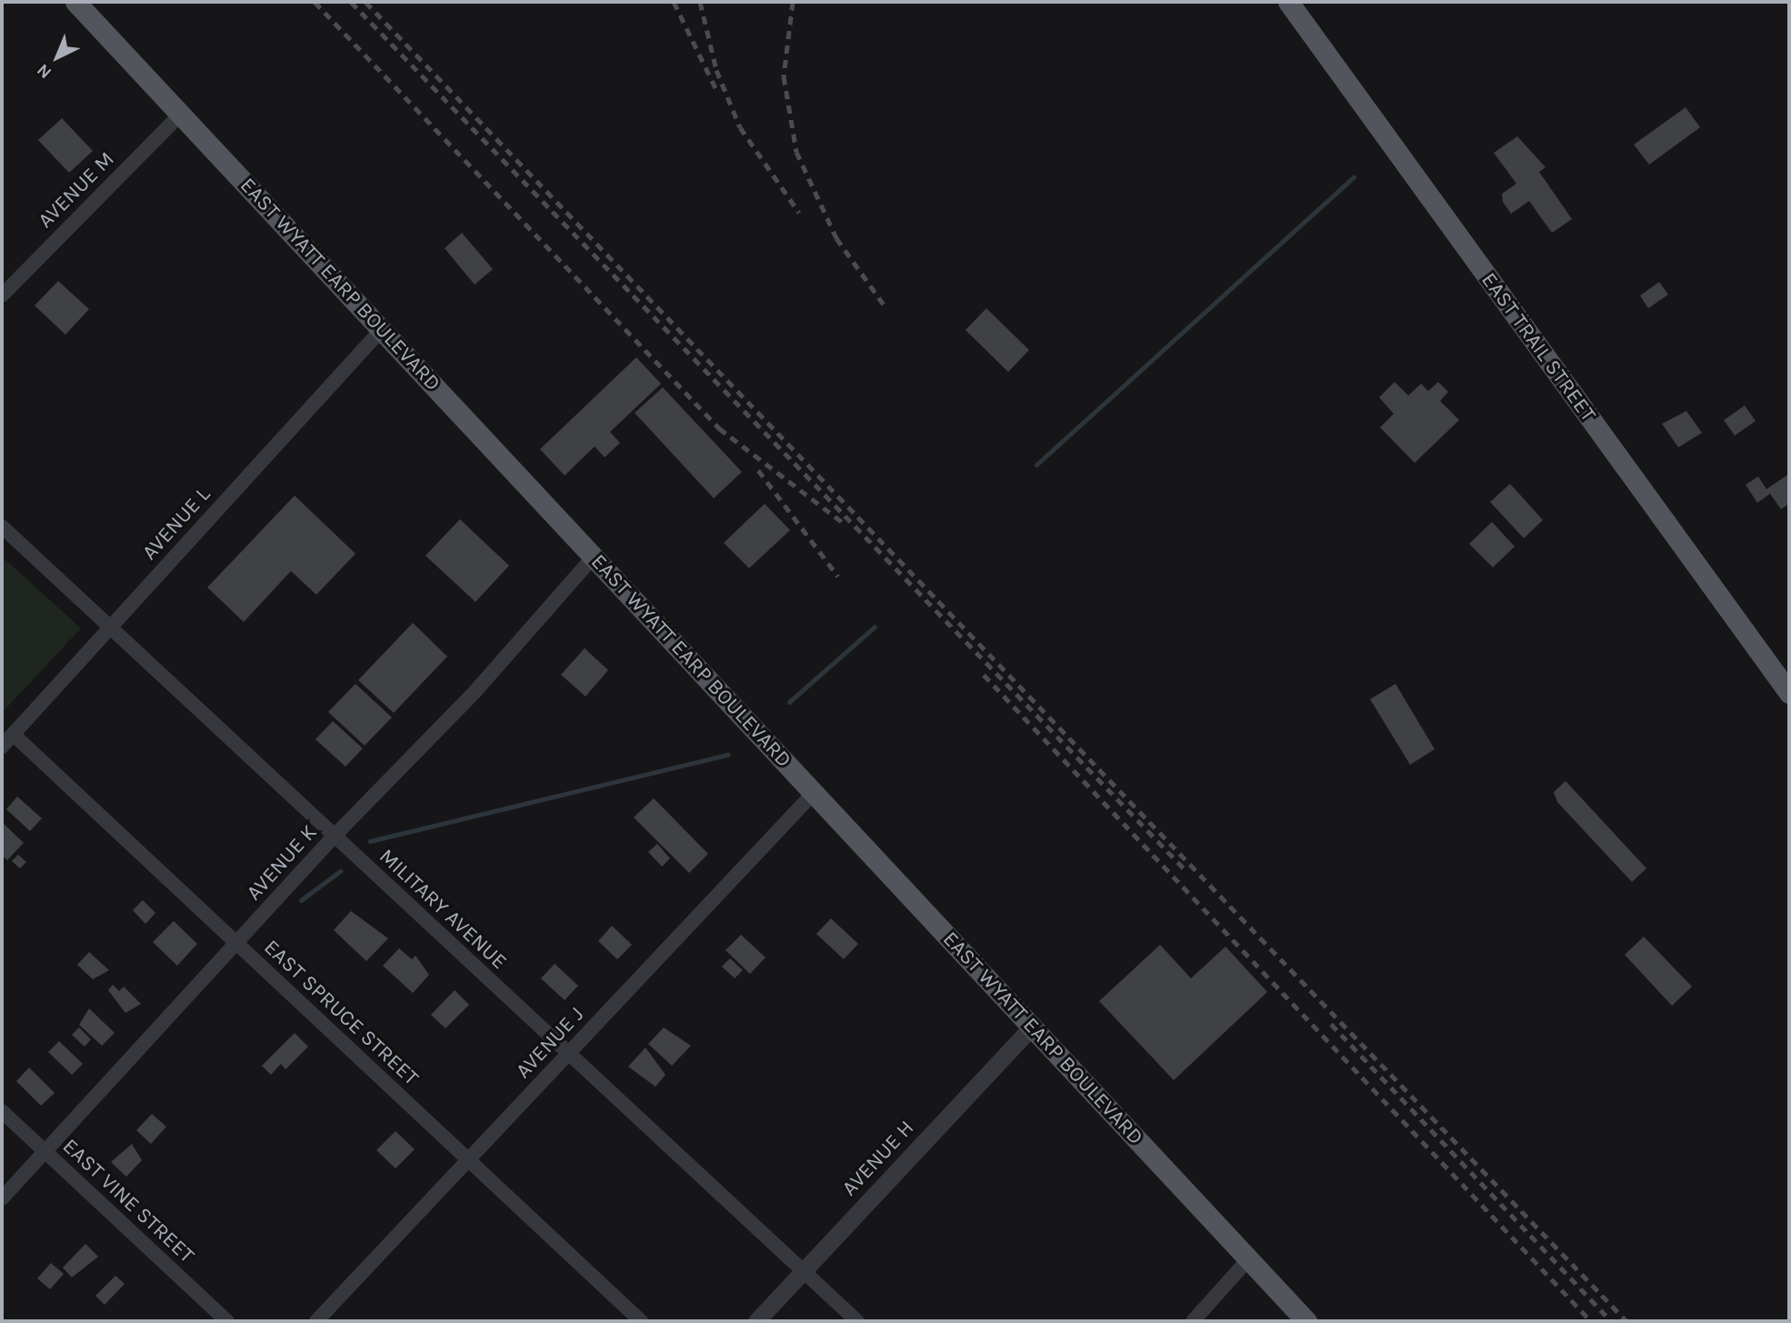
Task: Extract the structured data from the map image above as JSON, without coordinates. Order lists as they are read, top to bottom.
{
  "streets": {
    "main road": ["EAST WYATT EARP BOULEVARD", "EAST TRAIL STREET"],
    "street": [
      "AVENUE M",
      "AVENUE L",
      "AVENUE K",
      "MILITARY AVENUE",
      "EAST SPRUCE STREET",
      "AVENUE J",
      "AVENUE H",
      "EAST VINE STREET"
    ]
  },
  "crossings": [
    ["AVENUE M", "EAST WYATT EARP BOULEVARD"],
    ["EAST WYATT EARP BOULEVARD", "AVENUE L"],
    ["EAST WYATT EARP BOULEVARD", "AVENUE K"],
    ["EAST WYATT EARP BOULEVARD", "AVENUE J"],
    ["EAST WYATT EARP BOULEVARD", "AVENUE H"],
    ["AVENUE L", "MILITARY AVENUE"],
    ["AVENUE L", "EAST SPRUCE STREET"],
    ["AVENUE K", "MILITARY AVENUE"],
    ["AVENUE K", "EAST SPRUCE STREET"],
    ["AVENUE K", "EAST VINE STREET"],
    ["MILITARY AVENUE", "AVENUE J"],
    ["MILITARY AVENUE", "AVENUE H"],
    ["EAST SPRUCE STREET", "AVENUE J"]
  ],
  "north": "bottom left"
}
